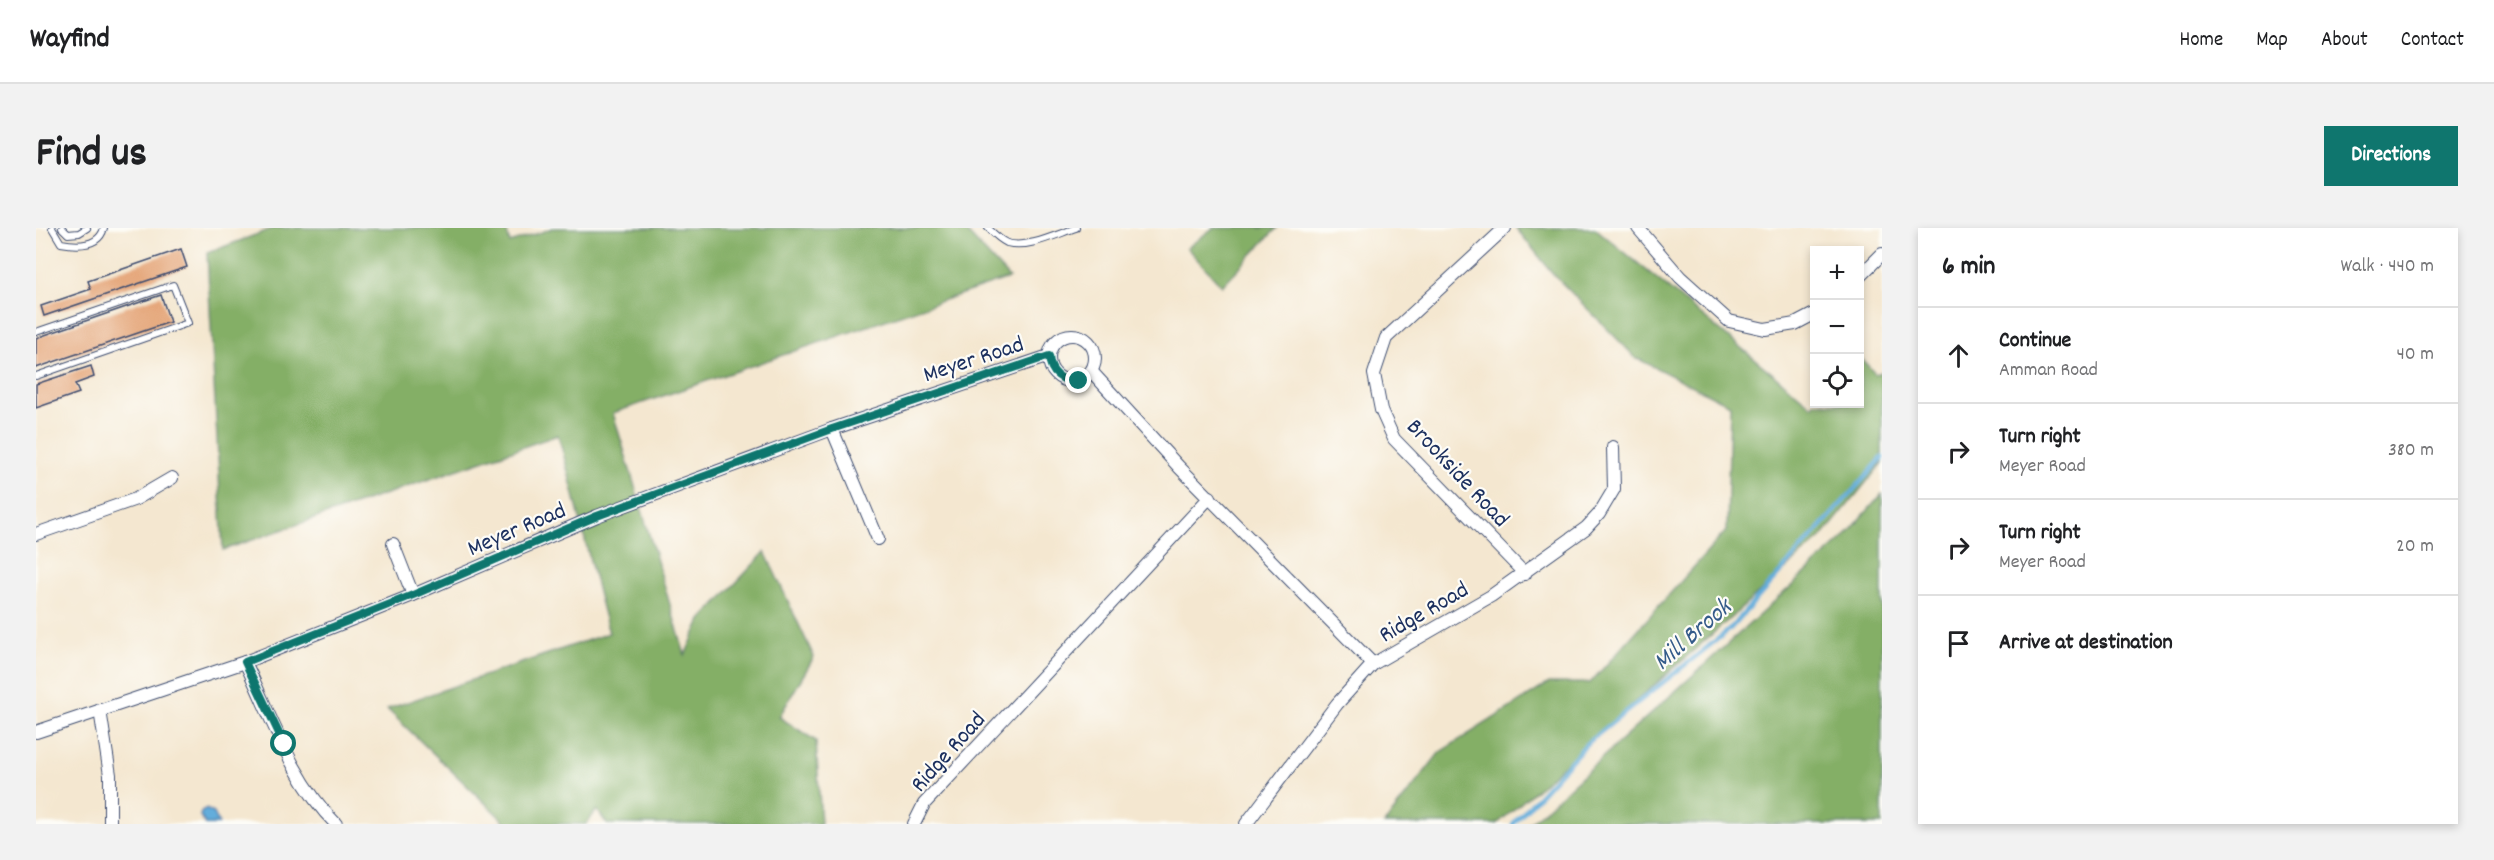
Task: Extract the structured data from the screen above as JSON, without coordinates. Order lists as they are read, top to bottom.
{
  "streets": {
    "street": ["Meyer Road", "Brookside Road", "Ridge Road"]
  },
  "crossings": [
    ["Brookside Road", "Ridge Road"]
  ],
  "water": ["Mill Brook"],
  "page": {
    "header": "Wayfind",
    "nav": [
      "Home",
      "Map",
      "About",
      "Contact"
    ],
    "title": "Find us",
    "buttons": "Directions",
    "heading": ["6 min", "Walk · 440 m"],
    "map_buttons": ["+", "−"],
    "list": [
      ["Continue", "Amman Road", "40 m"],
      ["Turn right", "Meyer Road", "380 m"],
      ["Turn right", "Meyer Road", "20 m"],
      "Arrive at destination"
    ]
  }
}
